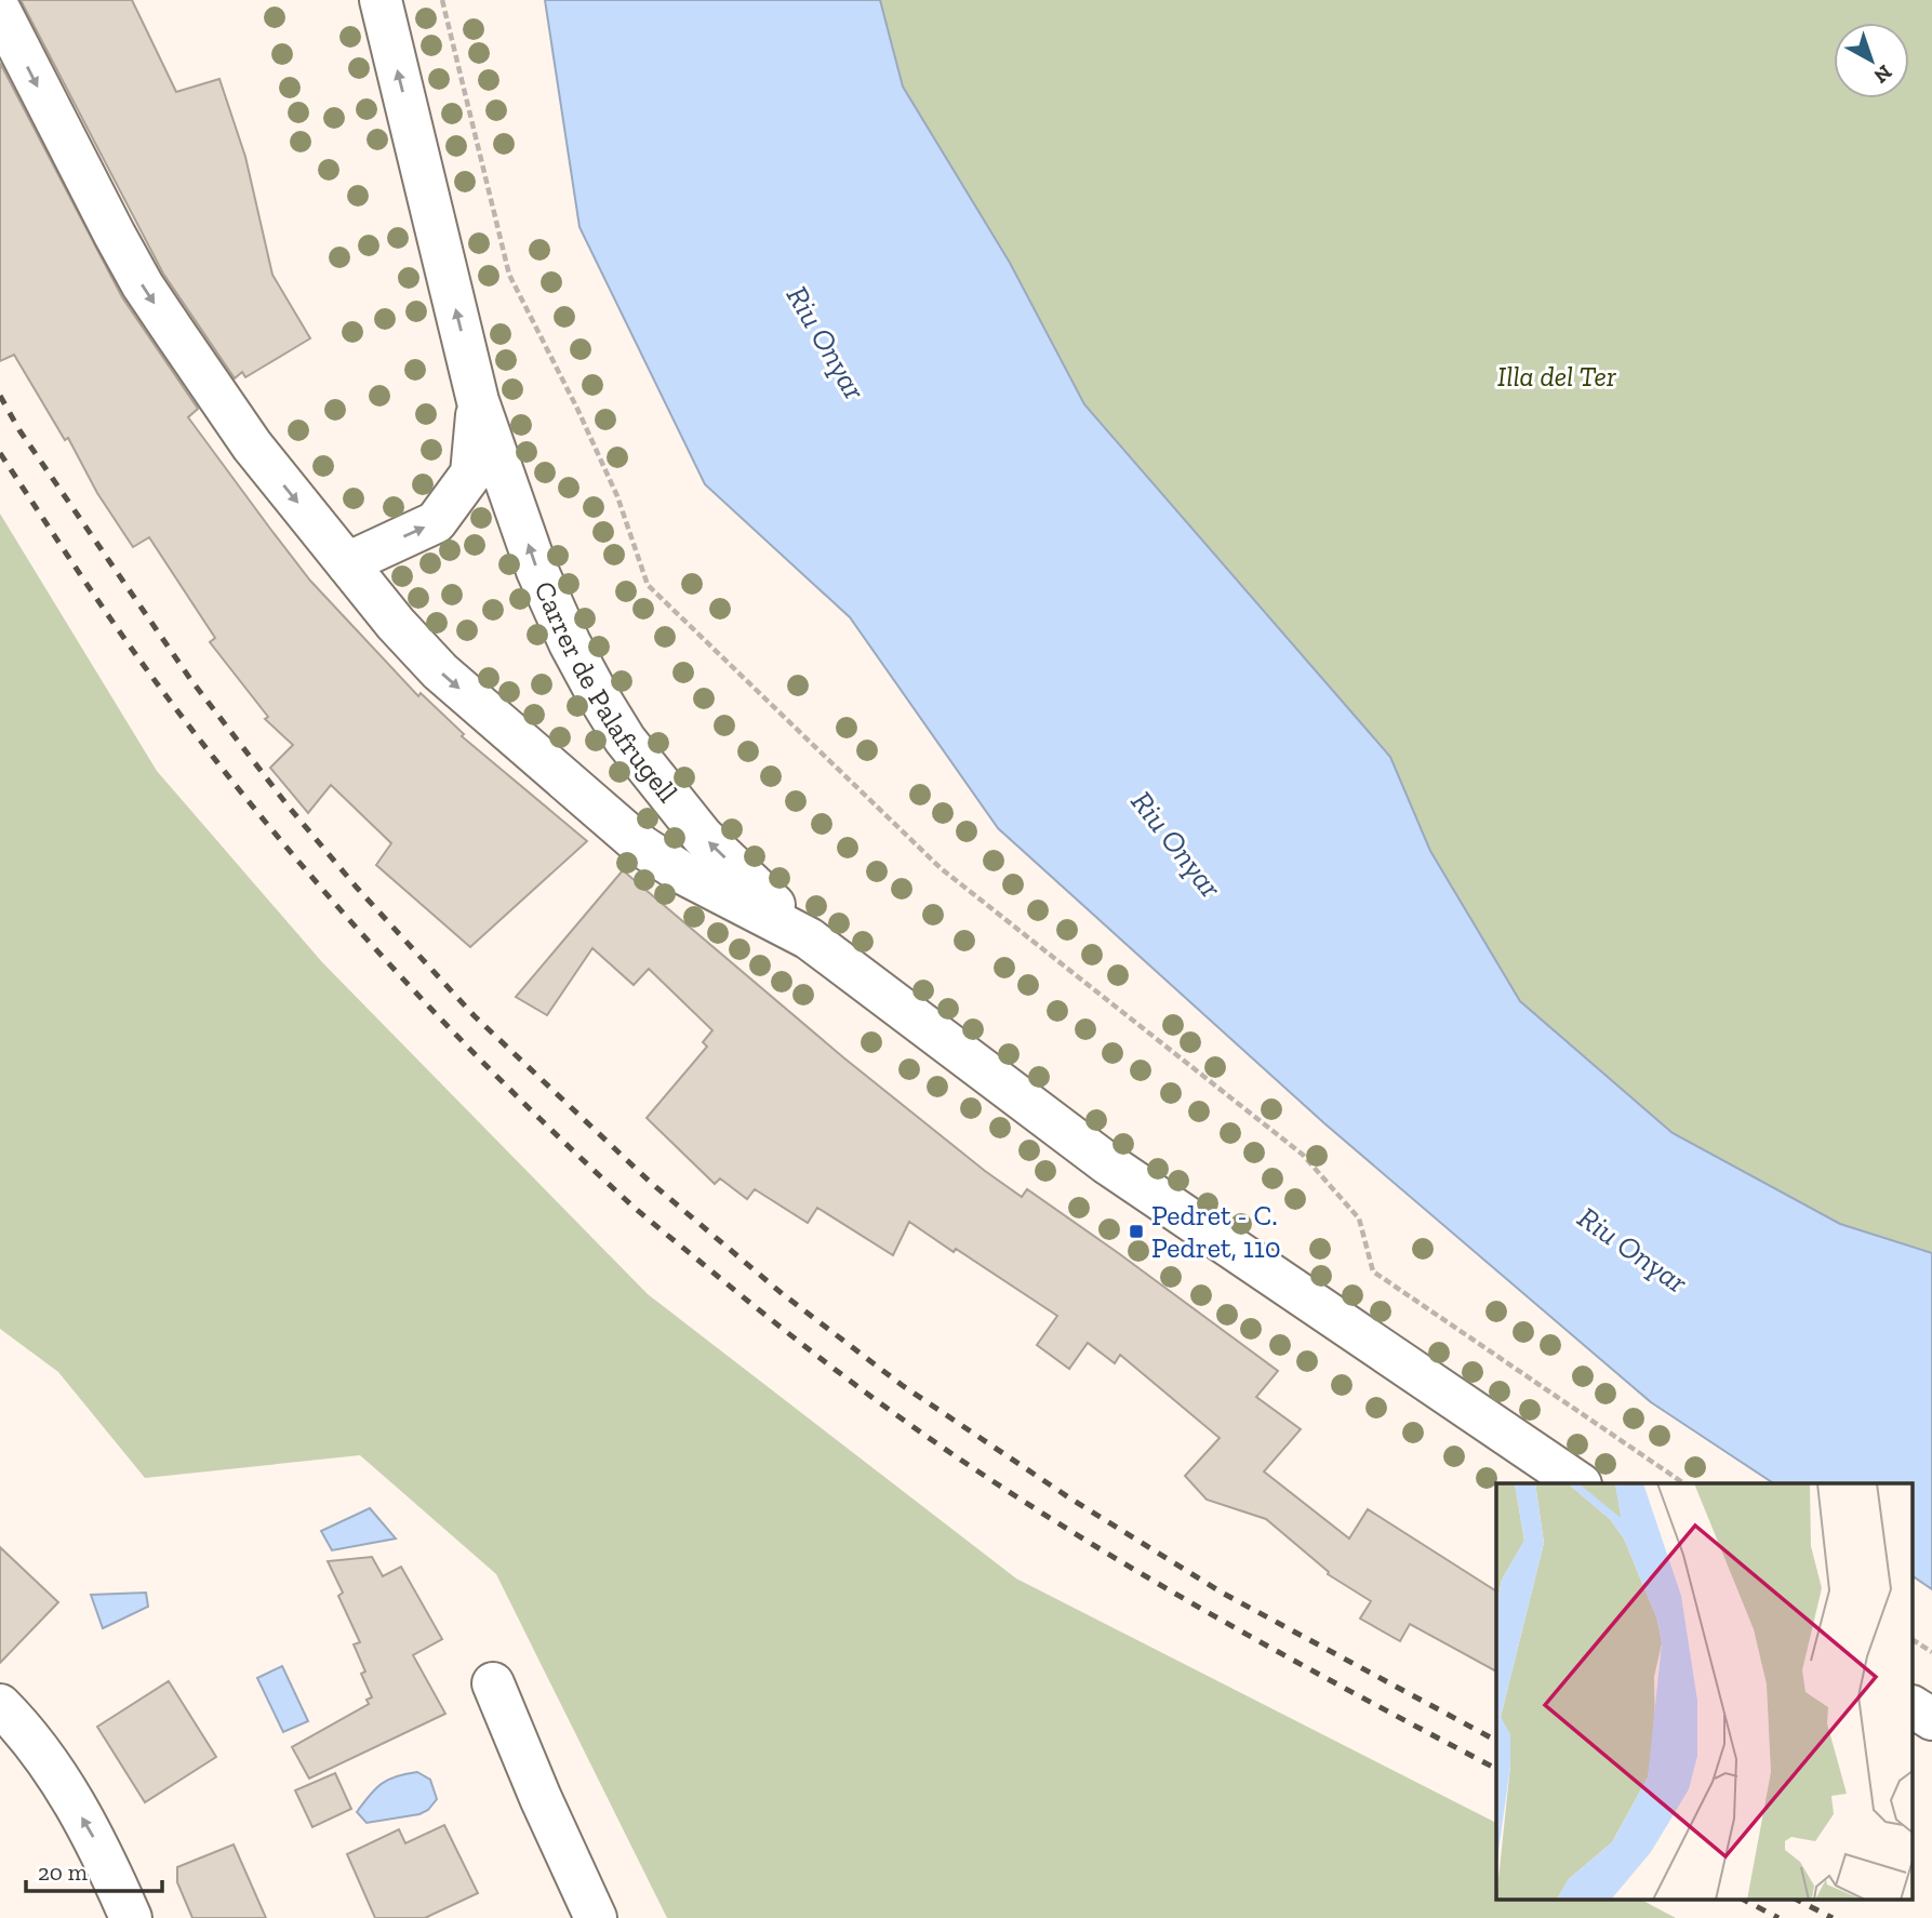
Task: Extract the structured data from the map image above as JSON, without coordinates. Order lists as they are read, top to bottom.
{
  "streets": {
    "street": ["Carrer de Palafrugell"]
  },
  "water": ["Riu Onyar"],
  "parks": ["Illa del Ter"],
  "places": {
    "transit": ["Pedret - C. Pedret, 110"]
  },
  "scale_bar": "20 m",
  "north": "bottom right"
}
